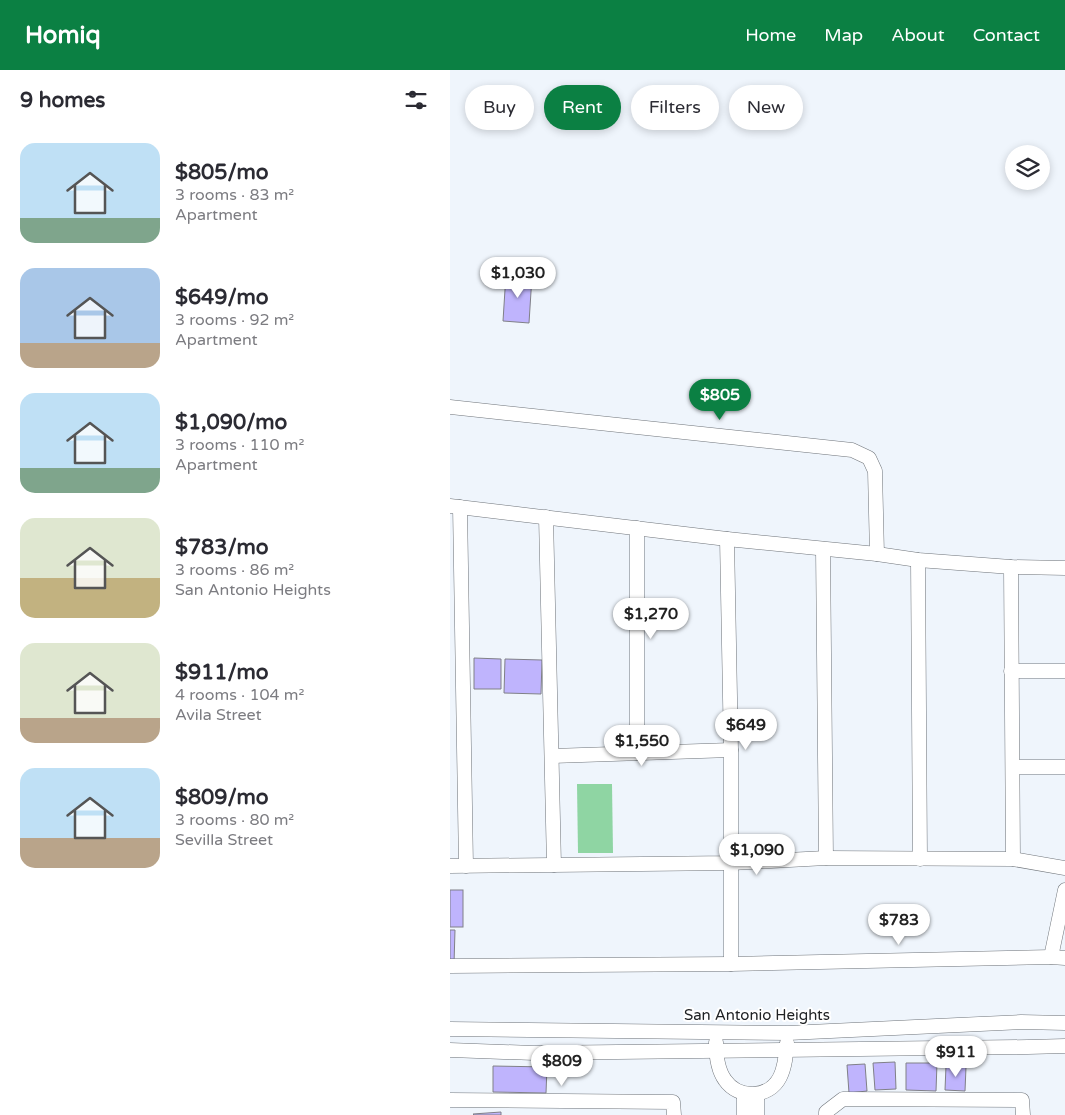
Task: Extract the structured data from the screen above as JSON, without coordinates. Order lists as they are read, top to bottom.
{
  "streets": {
    "street": ["San Antonio Heights"]
  },
  "page": {
    "header": "Homiq",
    "nav": [
      "Home",
      "Map",
      "About",
      "Contact"
    ],
    "heading": "9 homes",
    "chip": [
      "Buy",
      "Rent",
      "Filters",
      "New"
    ],
    "list": [
      {
        "name": "$805/mo",
        "note": "3 rooms · 83 m² · Apartment"
      },
      {
        "name": "$649/mo",
        "note": "3 rooms · 92 m² · Apartment"
      },
      {
        "name": "$1,090/mo",
        "note": "3 rooms · 110 m² · Apartment"
      },
      {
        "name": "$783/mo",
        "note": "3 rooms · 86 m² · San Antonio Heights"
      },
      {
        "name": "$911/mo",
        "note": "4 rooms · 104 m² · Avila Street"
      },
      {
        "name": "$809/mo",
        "note": "3 rooms · 80 m² · Sevilla Street"
      }
    ],
    "price": [
      "$1,030",
      "$805",
      "$1,270",
      "$649",
      "$1,550",
      "$1,090",
      "$783",
      "$911",
      "$809"
    ]
  }
}
